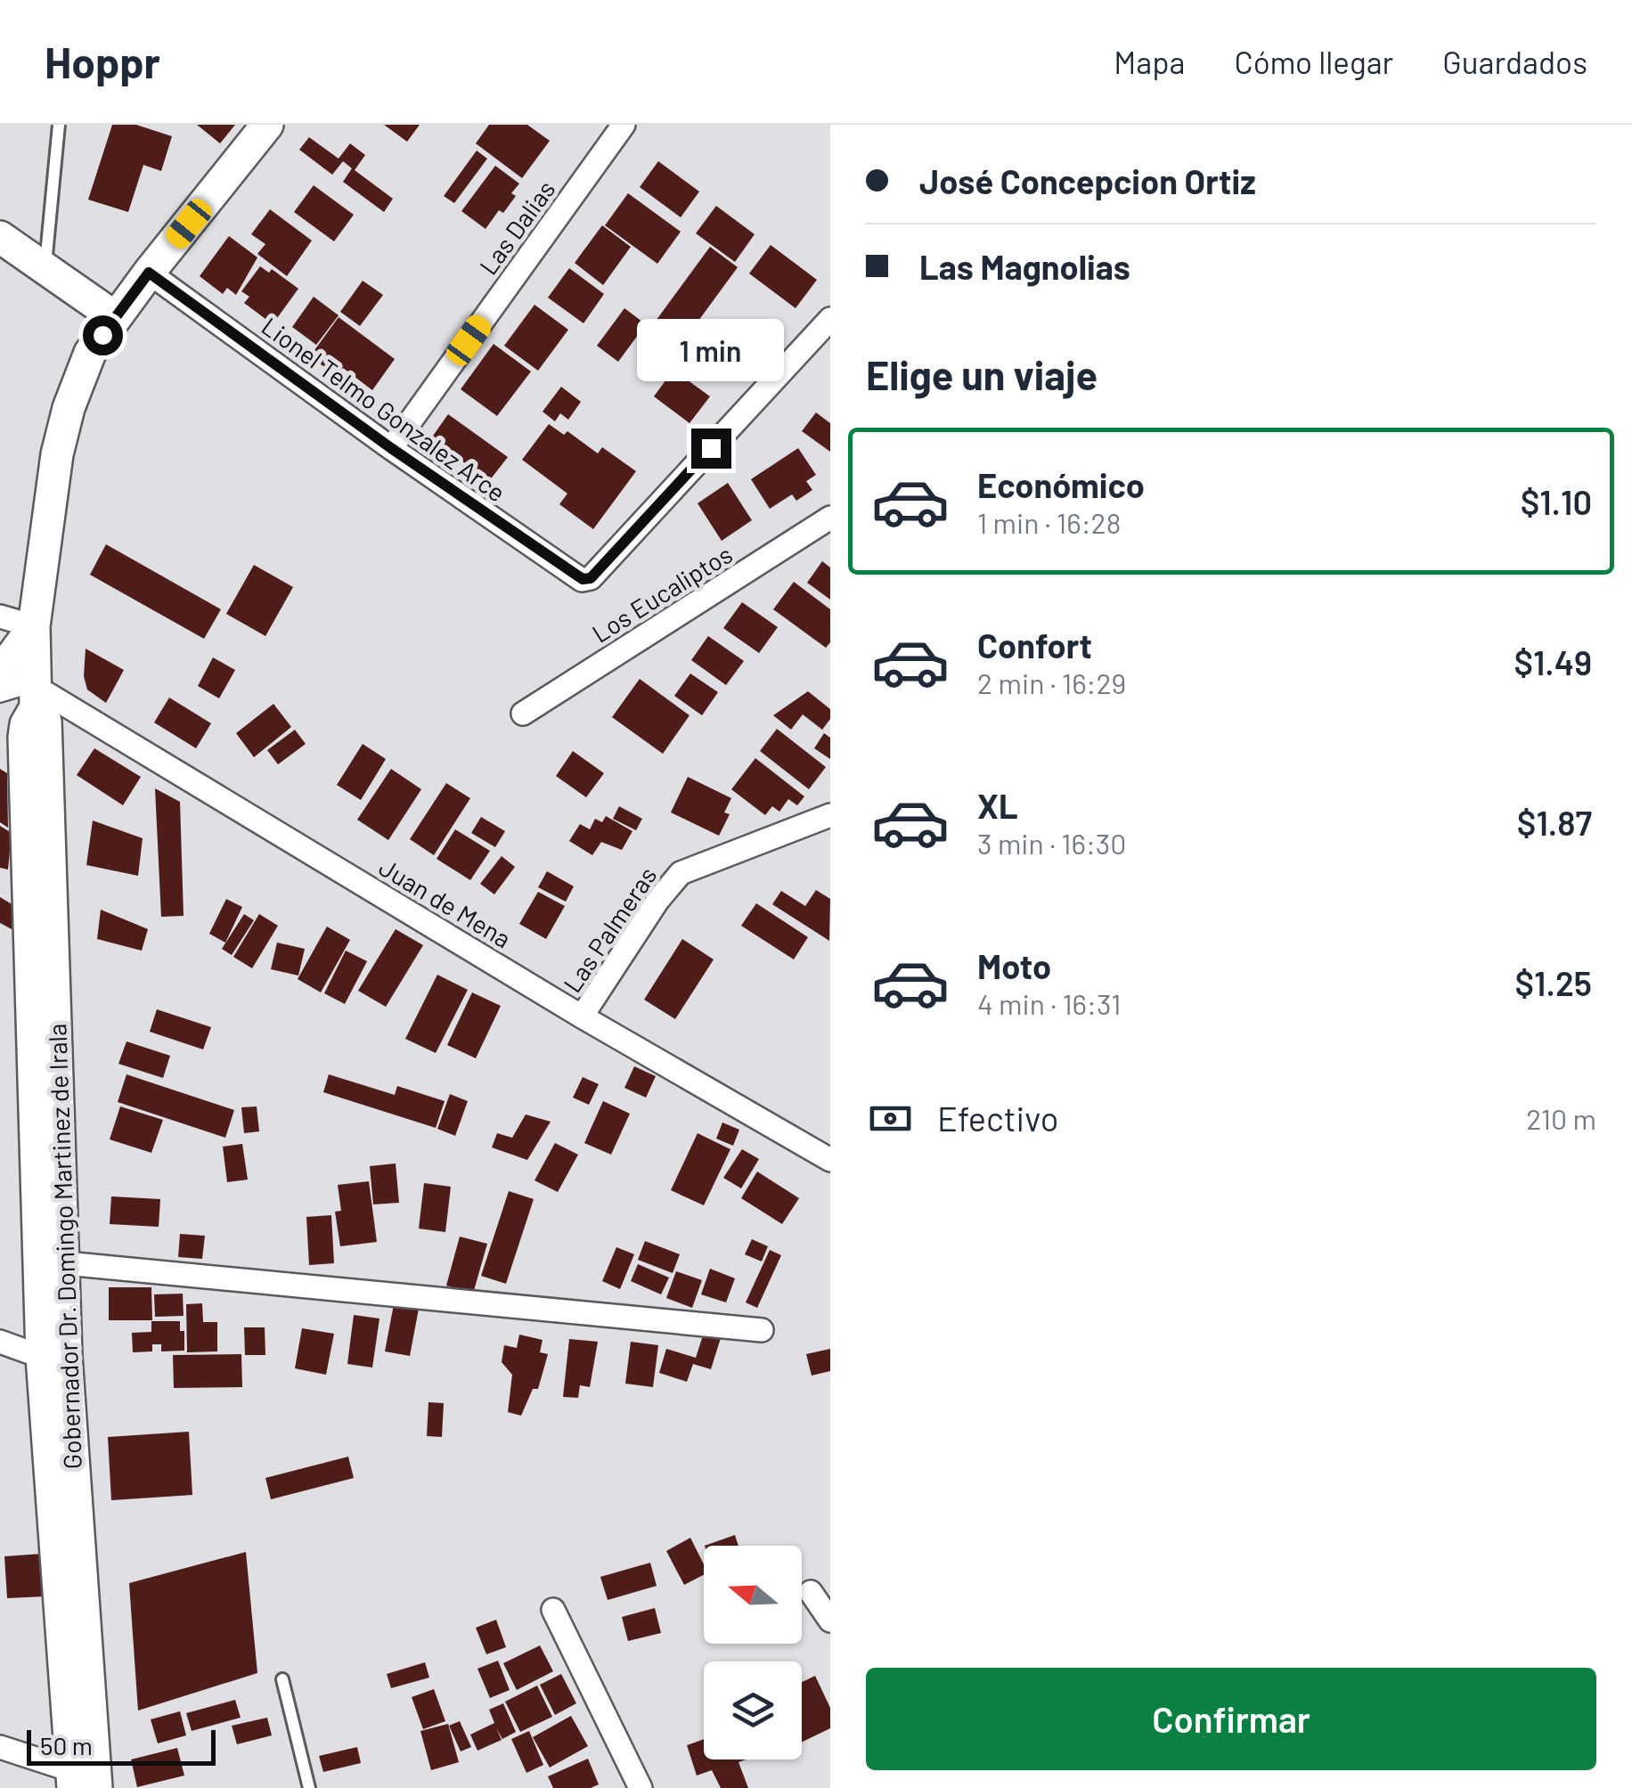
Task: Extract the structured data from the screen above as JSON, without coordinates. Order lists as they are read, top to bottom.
{
  "streets": {
    "street": [
      "Las Dalias",
      "Lionel Telmo Gonzalez Arce",
      "Los Eucaliptos",
      "Juan de Mena",
      "Las Palmeras",
      "Gobernador Dr. Domingo Martinez de Irala"
    ]
  },
  "crossings": [
    ["Las Dalias", "Lionel Telmo Gonzalez Arce"],
    ["Lionel Telmo Gonzalez Arce", "Gobernador Dr. Domingo Martinez de Irala"],
    ["Juan de Mena", "Las Palmeras"],
    ["Juan de Mena", "Gobernador Dr. Domingo Martinez de Irala"]
  ],
  "scale_bar": "50 m",
  "north": "left",
  "page": {
    "header": "Hoppr",
    "nav": ["Mapa", "Cómo llegar", "Guardados"],
    "banner": ["José Concepcion Ortiz", "Las Magnolias"],
    "bubble": "1 min",
    "heading": "Elige un viaje",
    "list": [
      {
        "name": "Económico",
        "note": "1 min · 16:28",
        "value": "$1.10"
      },
      {
        "name": "Confort",
        "note": "2 min · 16:29",
        "value": "$1.49"
      },
      {
        "name": "XL",
        "note": "3 min · 16:30",
        "value": "$1.87"
      },
      {
        "name": "Moto",
        "note": "4 min · 16:31",
        "value": "$1.25"
      }
    ],
    "pay": ["Efectivo", "210 m"],
    "buttons": "Confirmar",
    "scale": "50 m"
  }
}
